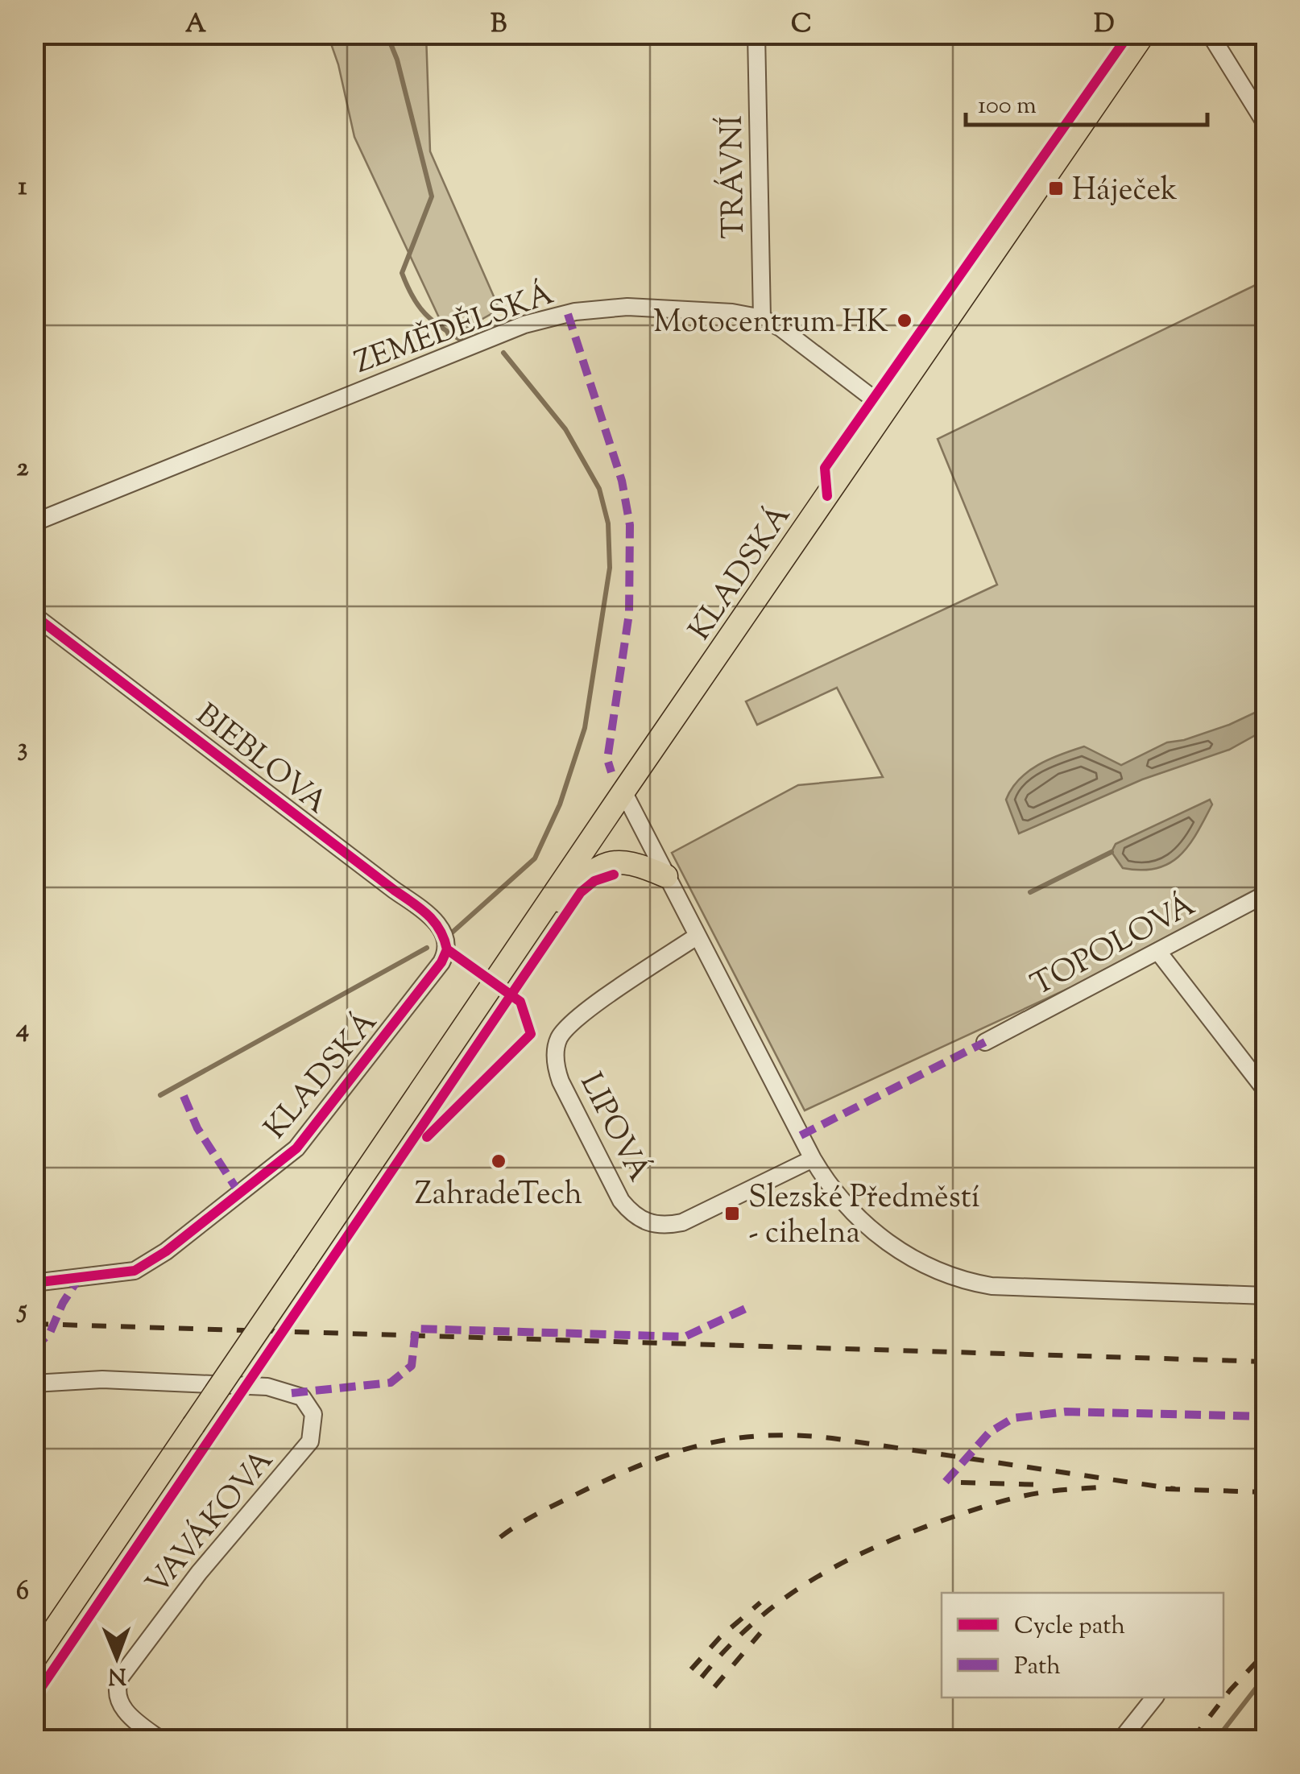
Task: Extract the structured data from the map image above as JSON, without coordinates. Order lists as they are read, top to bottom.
{
  "streets": {
    "main road": ["KLADSKÁ"],
    "street": [
      "TRÁVNÍ",
      "ZEMĚDĚLSKÁ",
      "BIEBLOVA",
      "TOPOLOVÁ",
      "LIPOVÁ",
      "VAVÁKOVA"
    ]
  },
  "crossings": [
    ["TRÁVNÍ", "ZEMĚDĚLSKÁ"],
    ["ZEMĚDĚLSKÁ", "KLADSKÁ"],
    ["KLADSKÁ", "BIEBLOVA"]
  ],
  "places": {
    "transit": ["Háječek", "Slezské Předměstí - cihelna"],
    "other": ["Motocentrum HK", "ZahradeTech"]
  },
  "legend": ["Cycle path", "Path"],
  "scale_bar": "100 m",
  "north": "bottom",
  "grid": {
    "columns": [
      "A",
      "B",
      "C",
      "D"
    ],
    "rows": [
      "1",
      "2",
      "3",
      "4",
      "5",
      "6"
    ]
  }
}
